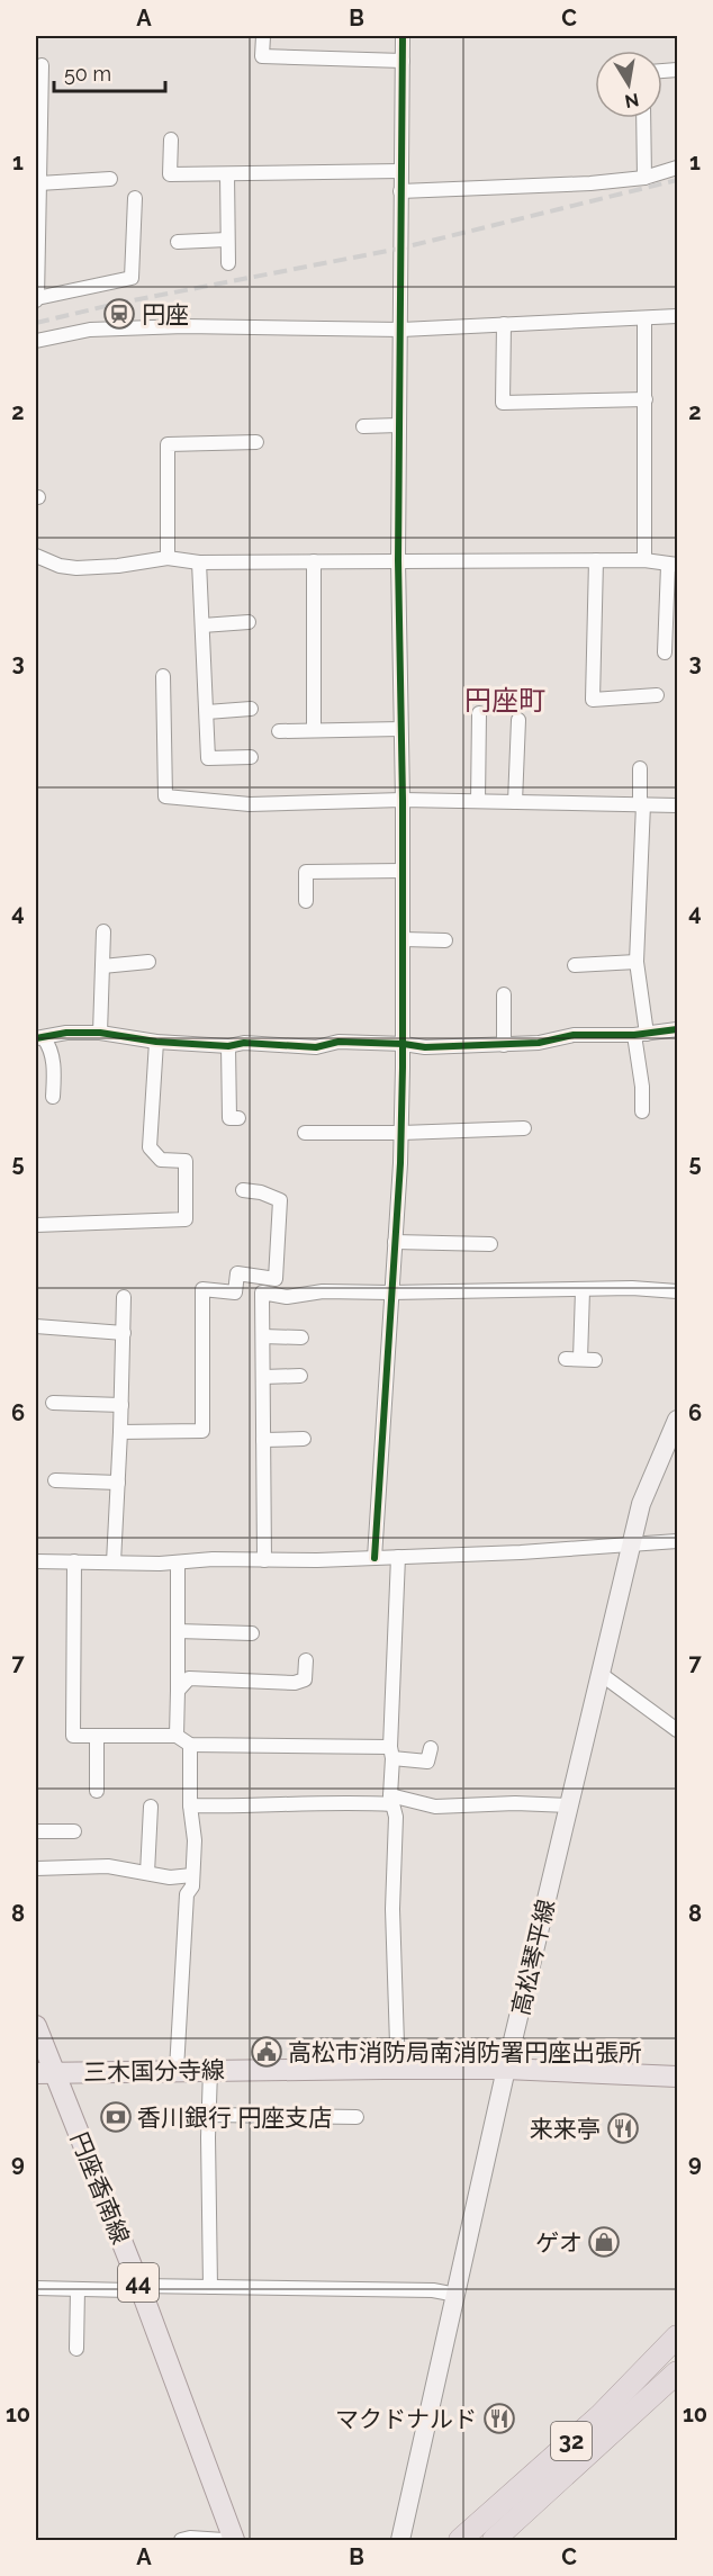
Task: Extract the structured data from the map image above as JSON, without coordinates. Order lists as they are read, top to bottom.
{
  "streets": {
    "highway": ["32"],
    "main road": [
      "高松琴平線",
      "三木国分寺線",
      "円座香南線",
      "44"
    ]
  },
  "crossings": [
    ["高松琴平線", "三木国分寺線"],
    ["三木国分寺線", "円座香南線"]
  ],
  "districts": ["円座町"],
  "places": {
    "station": ["円座"],
    "public building": ["高松市消防局南消防署円座出張所"],
    "bank": ["香川銀行 円座支店"],
    "restaurant": ["来来亭", "マクドナルド"],
    "shop": ["ゲオ"]
  },
  "scale_bar": "50 m",
  "north": "bottom",
  "grid": {
    "columns": ["A", "B", "C"],
    "rows": [
      "1",
      "2",
      "3",
      "4",
      "5",
      "6",
      "7",
      "8",
      "9",
      "10"
    ]
  }
}
